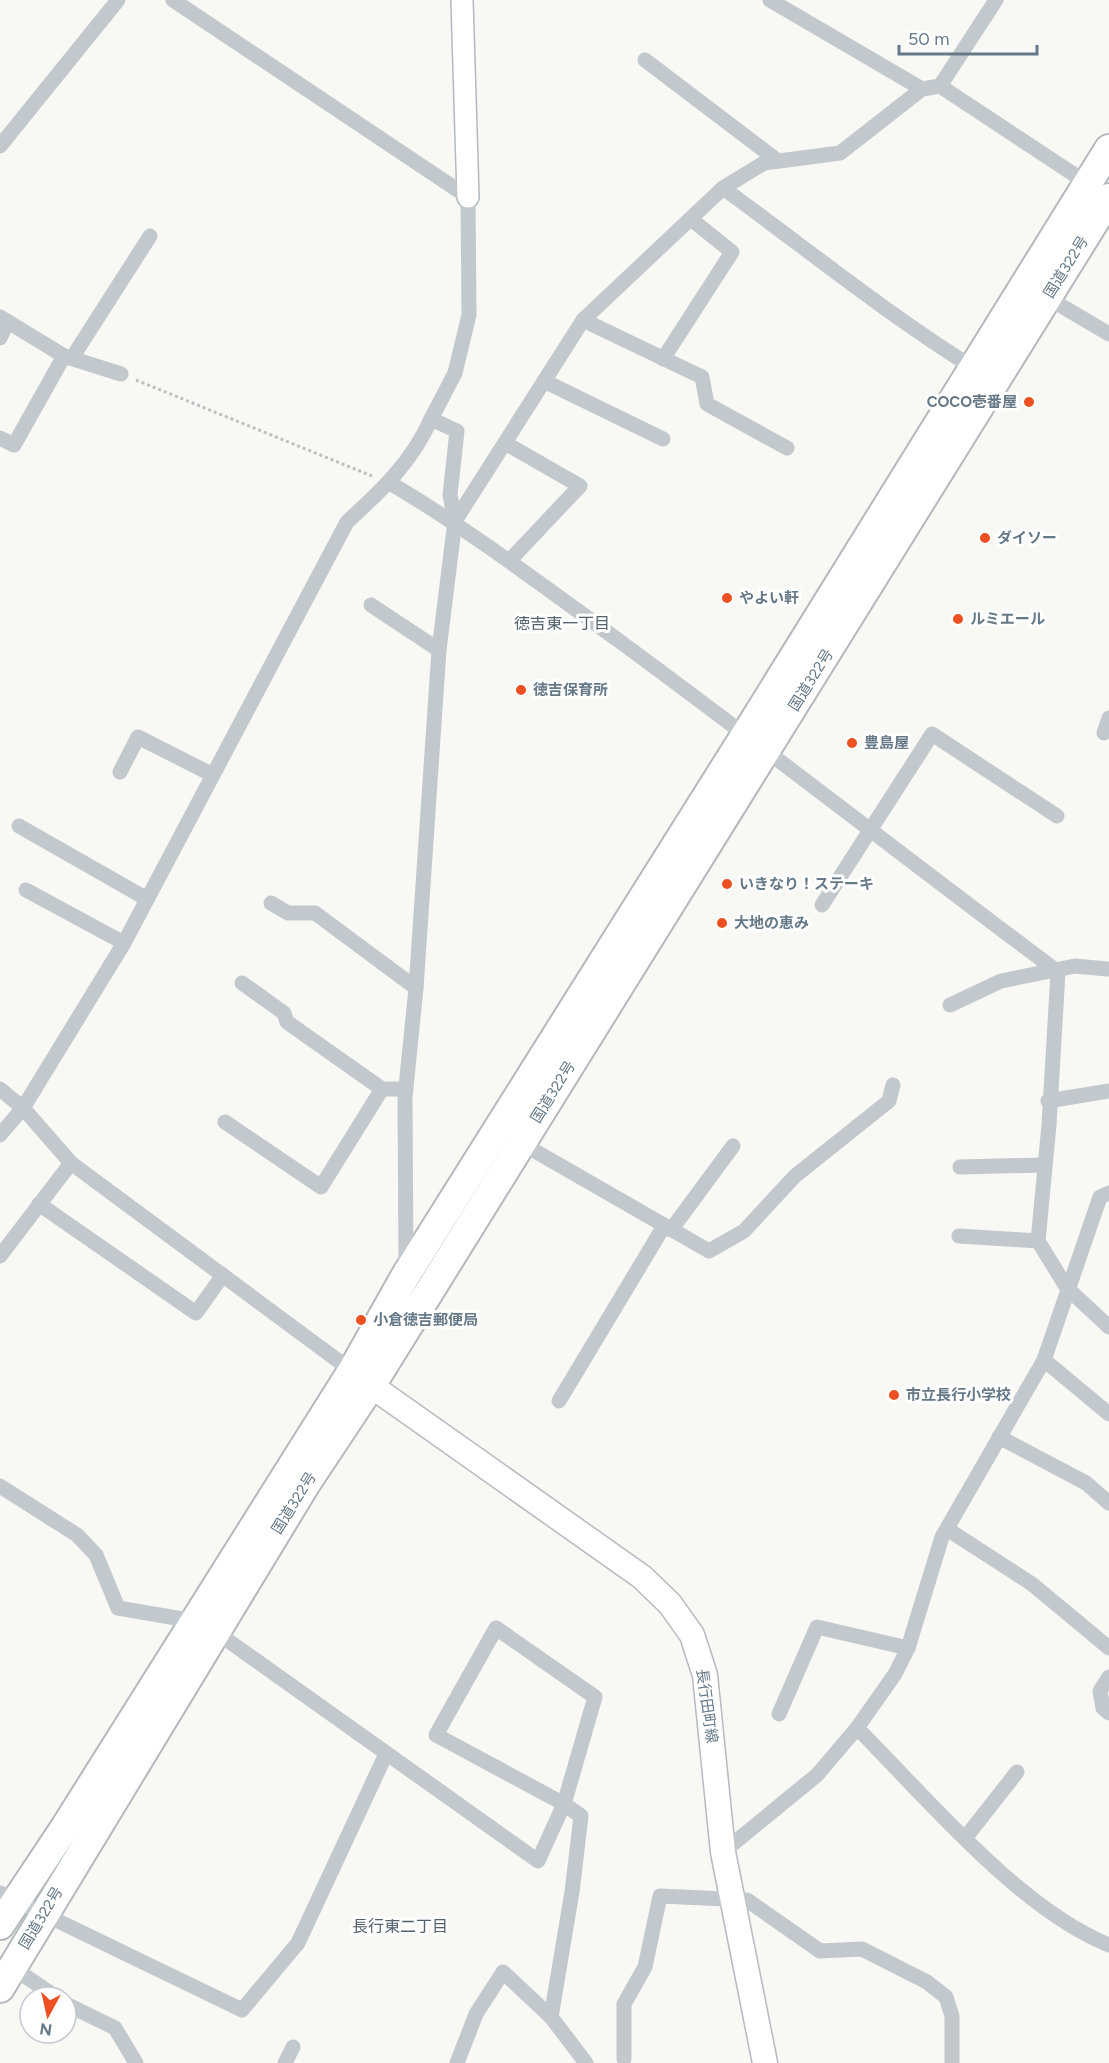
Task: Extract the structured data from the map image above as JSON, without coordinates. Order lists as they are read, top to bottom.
{
  "streets": {
    "highway": ["国道322号"],
    "main road": ["長行田町線"]
  },
  "crossings": [
    ["国道322号", "長行田町線"]
  ],
  "districts": ["徳吉東一丁目", "長行東二丁目"],
  "places": [
    "COCO壱番屋",
    "ダイソー",
    "やよい軒",
    "ルミエール",
    "徳吉保育所",
    "豊島屋",
    "いきなり！ステーキ",
    "大地の恵み",
    "小倉徳吉郵便局",
    "市立長行小学校"
  ],
  "scale_bar": "50 m",
  "north": "bottom"
}
